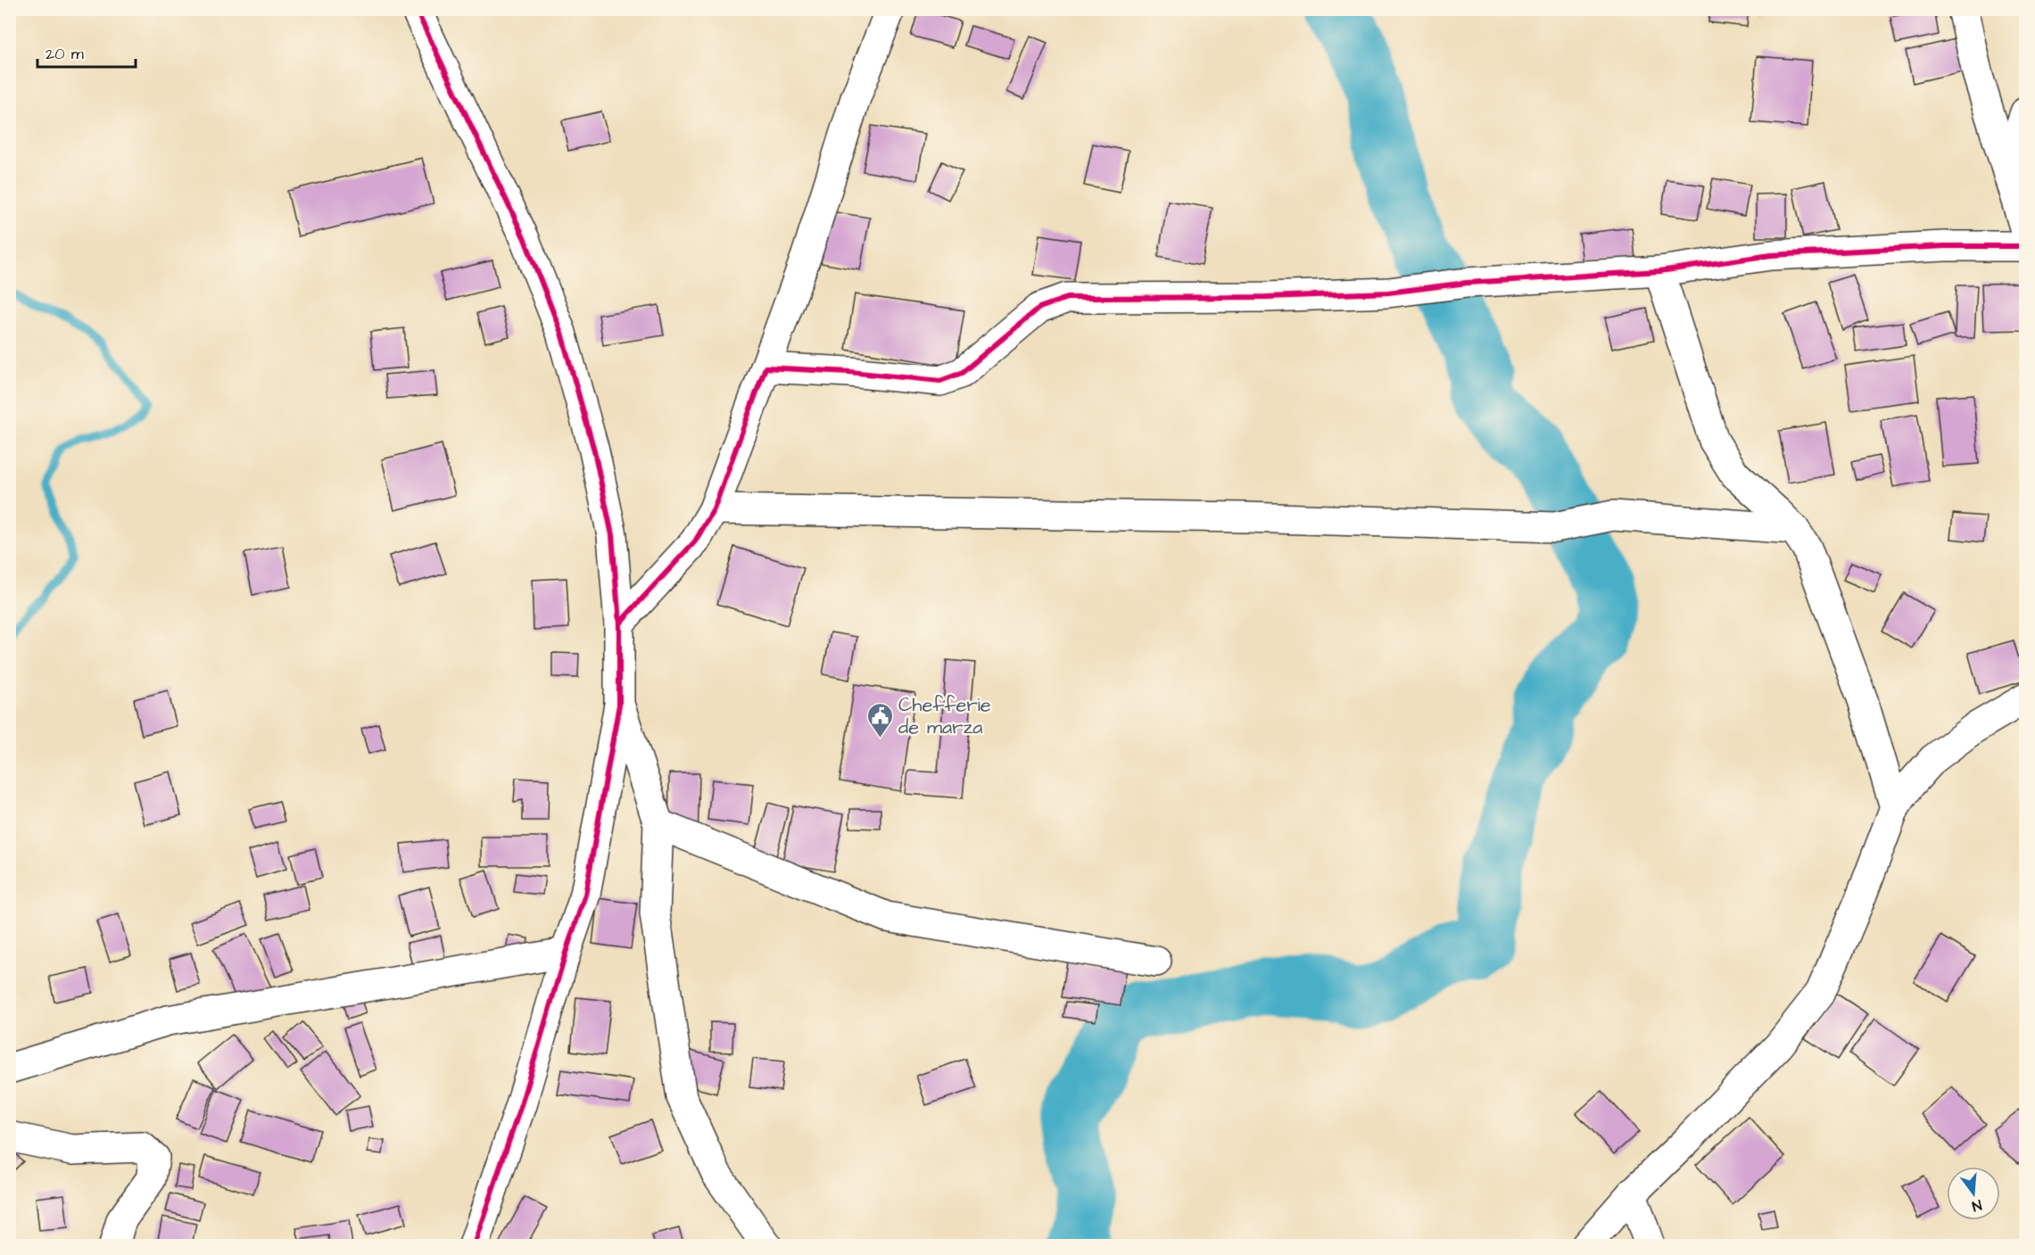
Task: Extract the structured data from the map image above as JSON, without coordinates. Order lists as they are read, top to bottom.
{
  "places": {
    "public building": ["Chefferie de marza"]
  },
  "scale_bar": "20 m",
  "north": "bottom"
}
